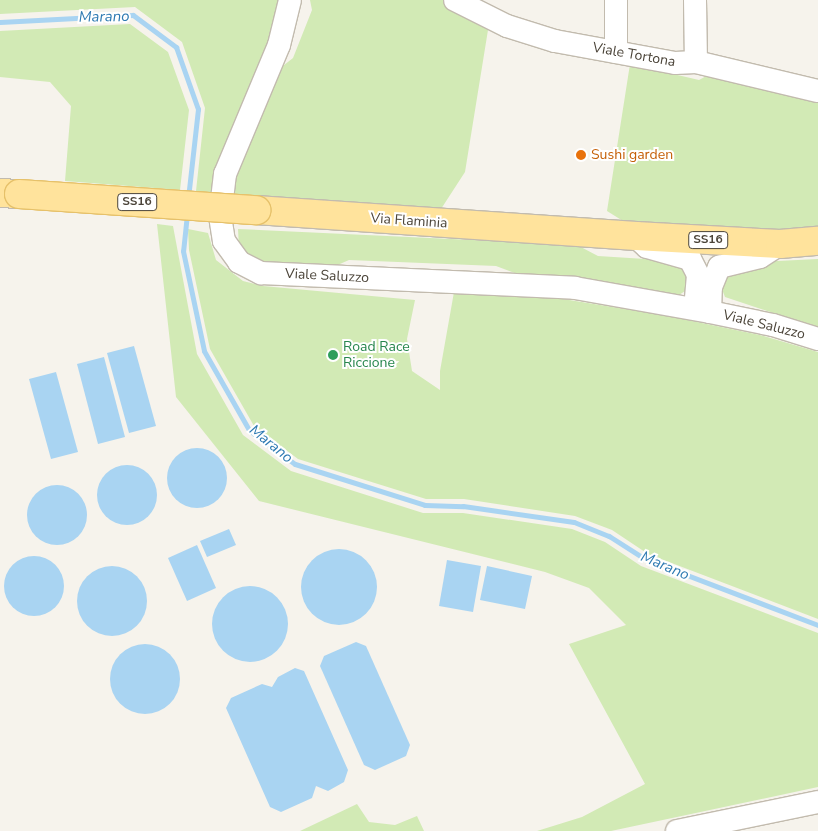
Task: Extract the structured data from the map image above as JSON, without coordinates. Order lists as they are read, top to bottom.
{
  "streets": {
    "main road": ["SS16", "Via Flaminia"],
    "street": ["Viale Tortona", "Viale Saluzzo"]
  },
  "crossings": [
    ["Via Flaminia", "Viale Saluzzo"]
  ],
  "water": ["Marano"],
  "places": ["Sushi garden", "Road Race Riccione"]
}
